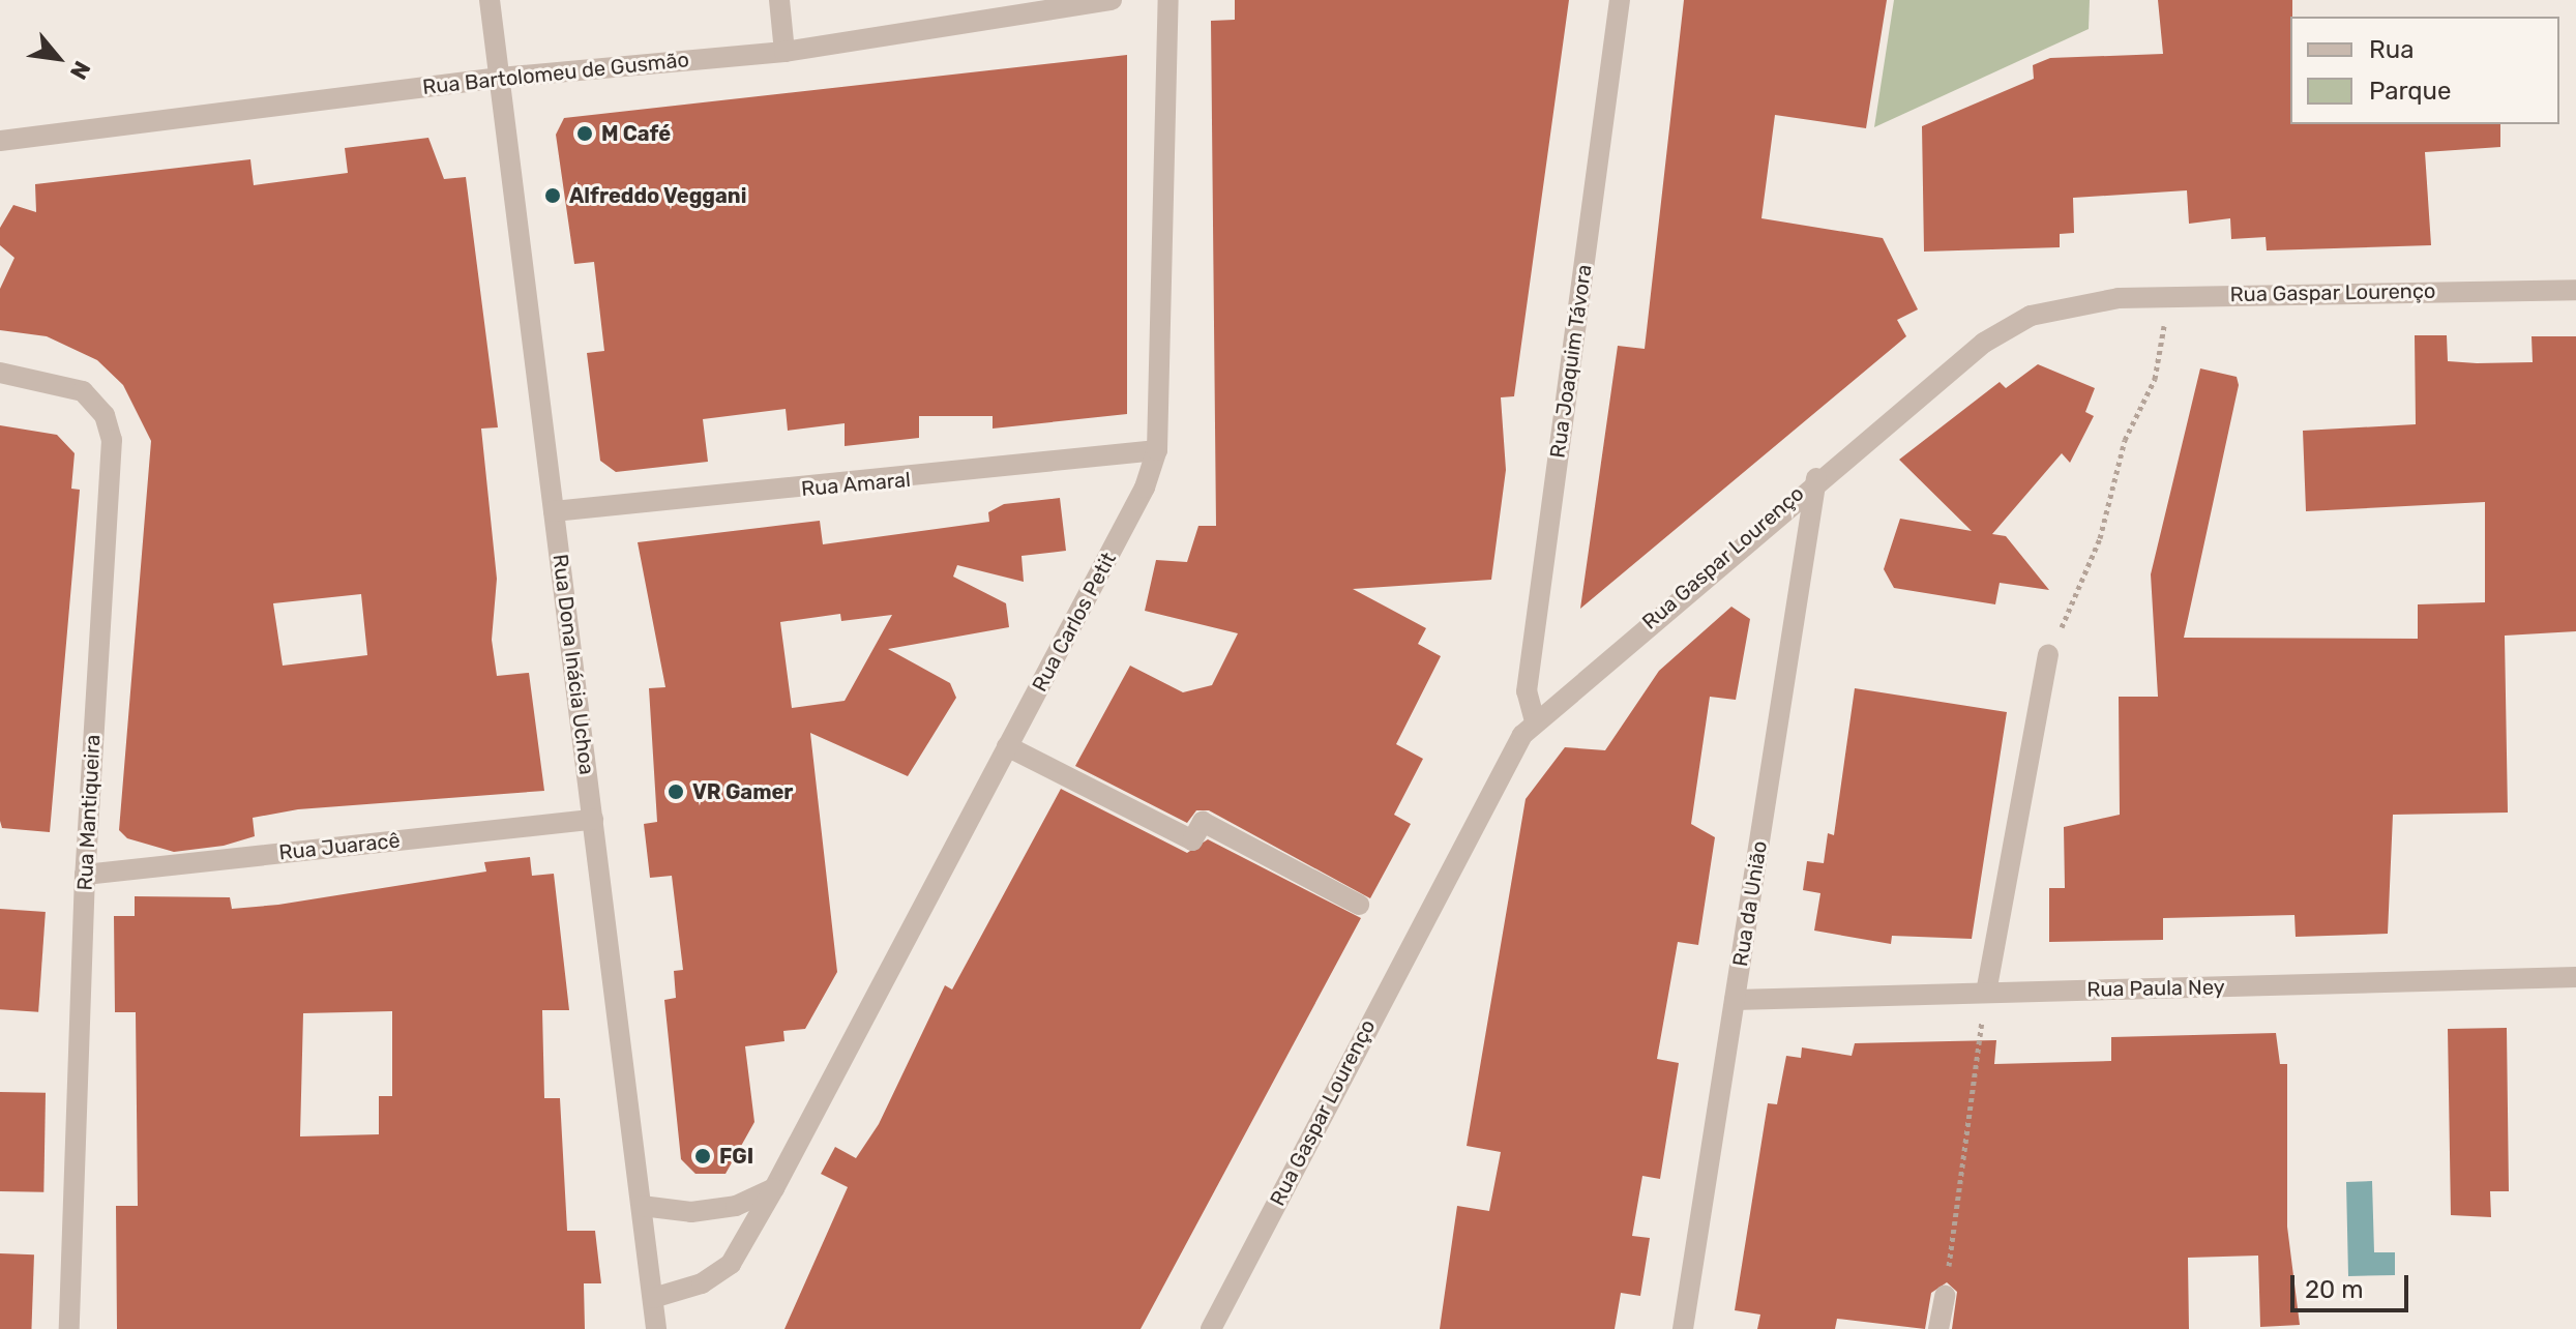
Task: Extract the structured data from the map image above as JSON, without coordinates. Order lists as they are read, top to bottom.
{
  "streets": {
    "street": [
      "Rua Bartolomeu de Gusmão",
      "Rua Gaspar Lourenço",
      "Rua Joaquim Távora",
      "Rua Amaral",
      "Rua Carlos Petit",
      "Rua Dona Inácia Uchoa",
      "Rua Mantiqueira",
      "Rua Juaracê",
      "Rua da União",
      "Rua Paula Ney"
    ]
  },
  "crossings": [
    ["Rua Bartolomeu de Gusmão", "Rua Dona Inácia Uchoa"],
    ["Rua Gaspar Lourenço", "Rua Joaquim Távora"],
    ["Rua Gaspar Lourenço", "Rua da União"],
    ["Rua Amaral", "Rua Carlos Petit"],
    ["Rua Amaral", "Rua Dona Inácia Uchoa"],
    ["Rua Carlos Petit", "Rua Dona Inácia Uchoa"],
    ["Rua Dona Inácia Uchoa", "Rua Juaracê"],
    ["Rua Mantiqueira", "Rua Juaracê"],
    ["Rua da União", "Rua Paula Ney"]
  ],
  "places": [
    "M Café",
    "Alfreddo Veggani",
    "VR Gamer",
    "FGI"
  ],
  "legend": ["Rua", "Parque"],
  "scale_bar": "20 m",
  "north": "bottom right"
}
